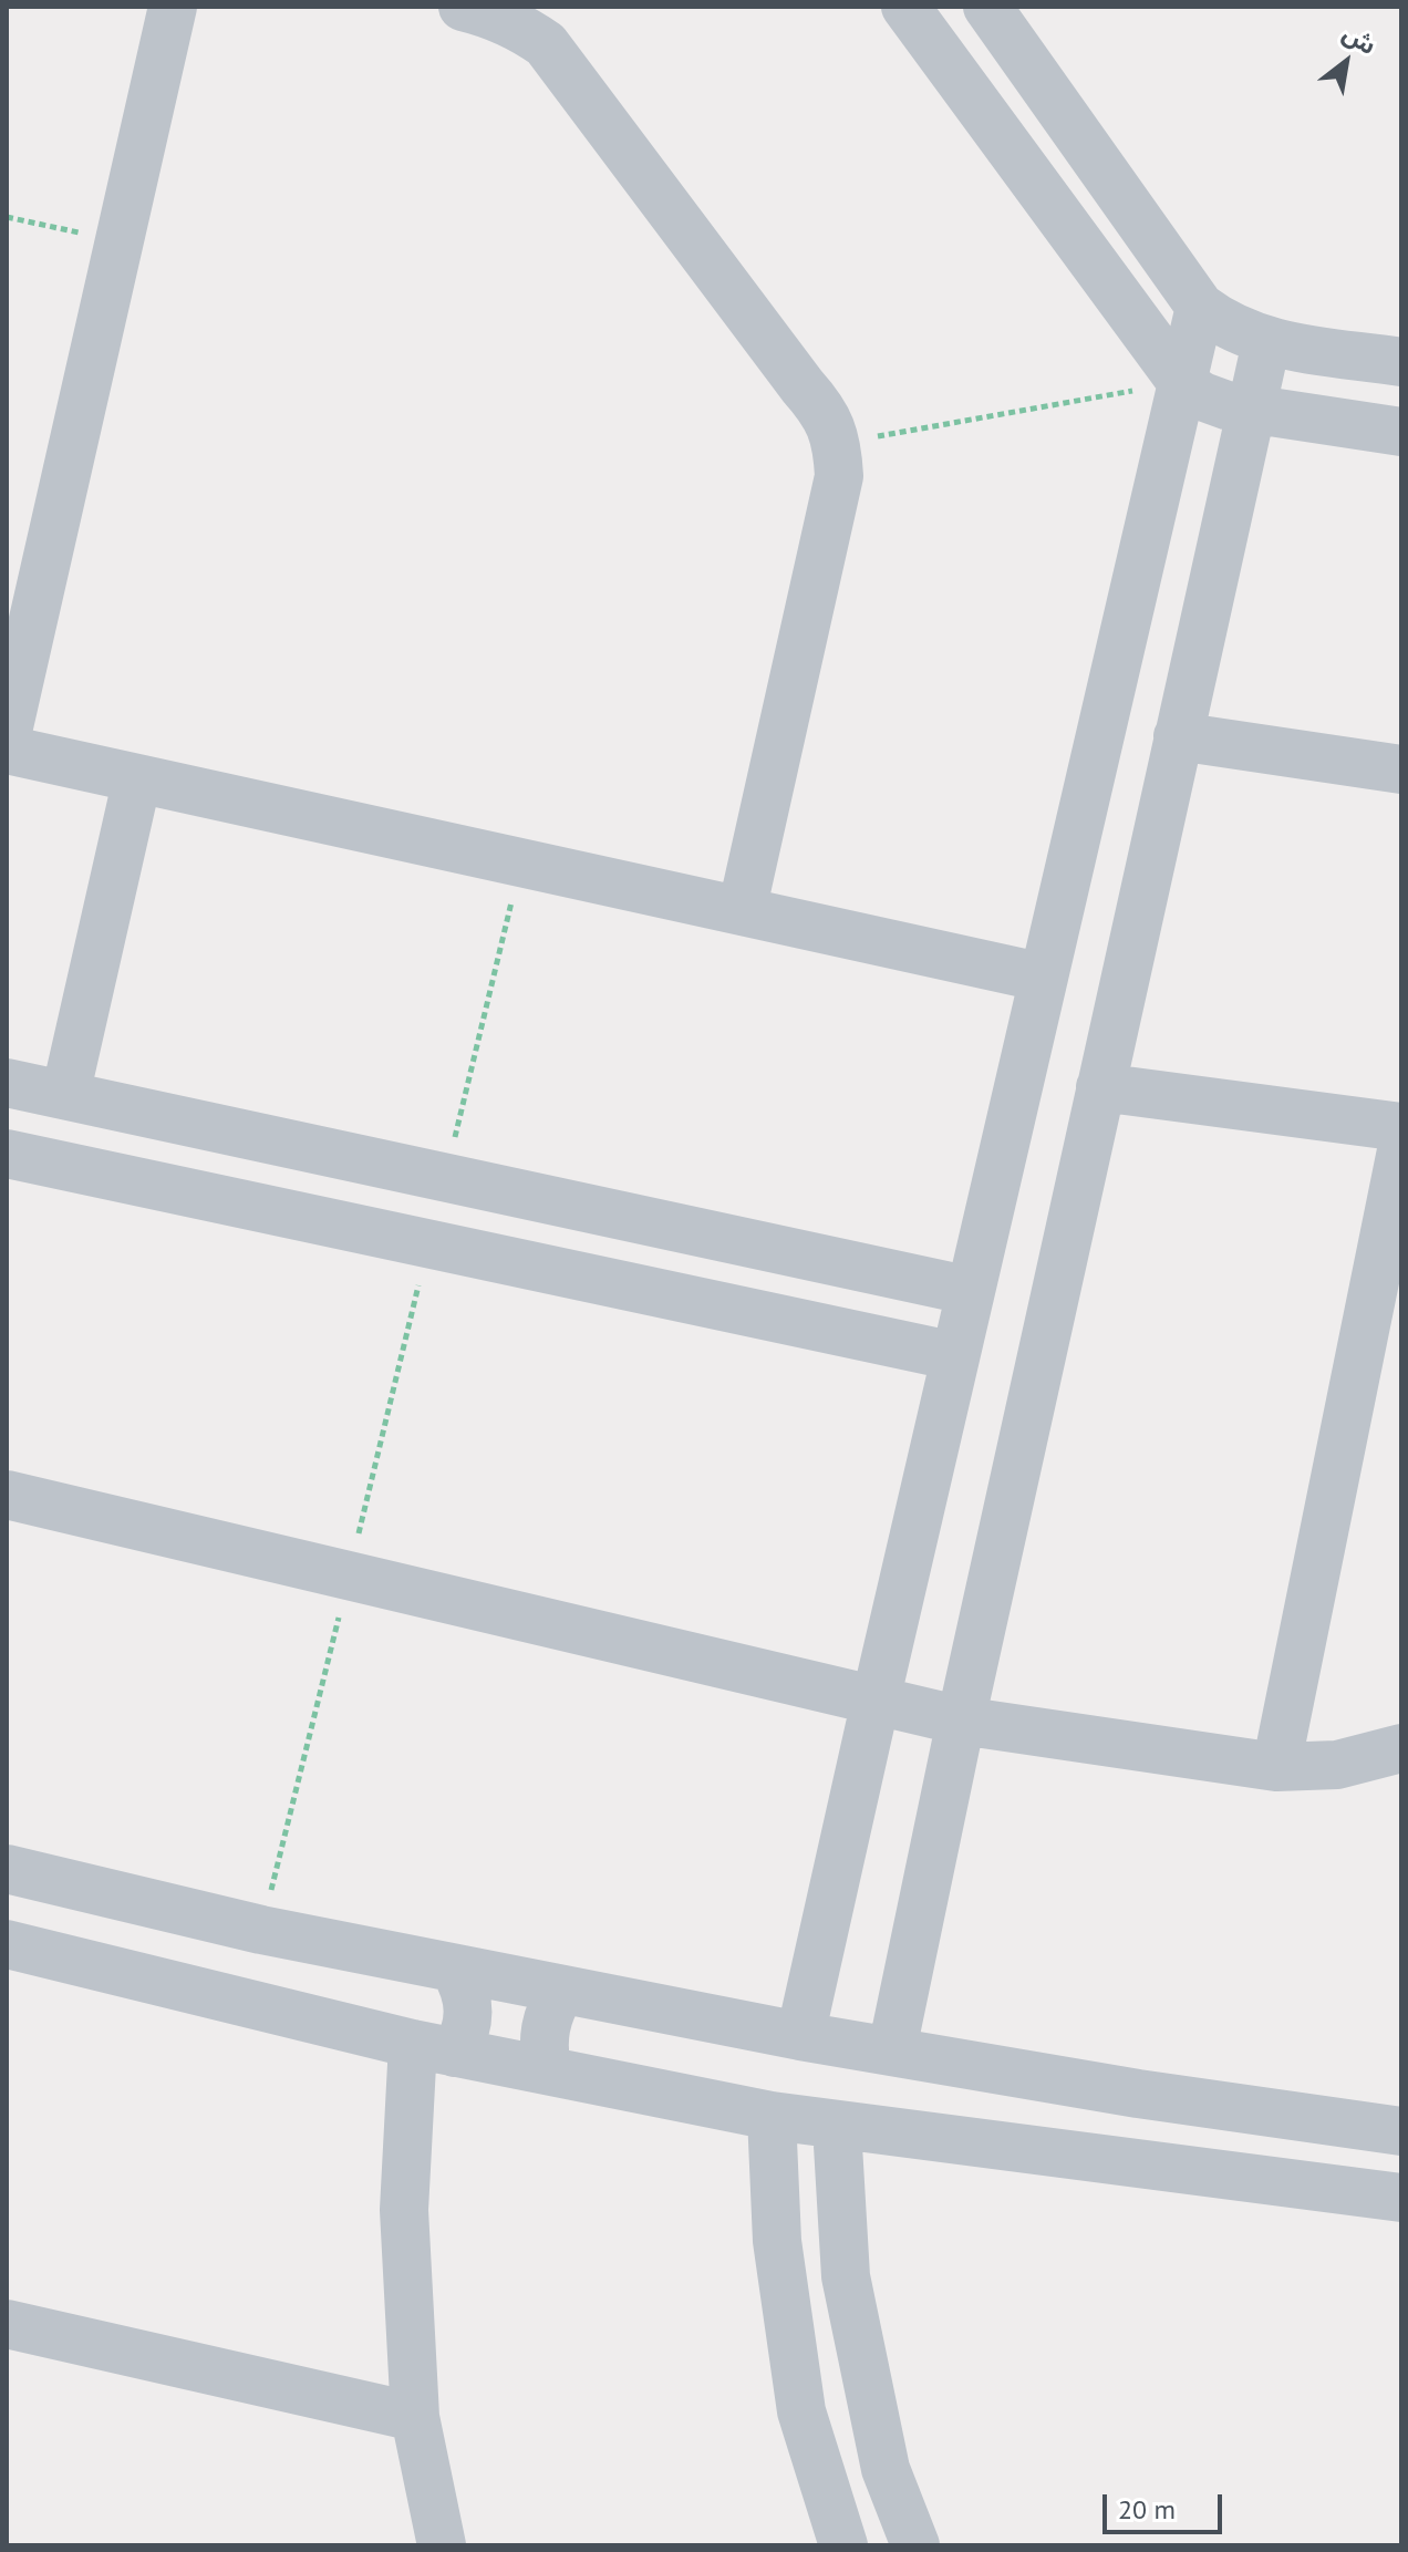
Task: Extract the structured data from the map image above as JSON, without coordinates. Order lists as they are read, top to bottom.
{
  "scale_bar": "20 m",
  "north": "top right"
}
